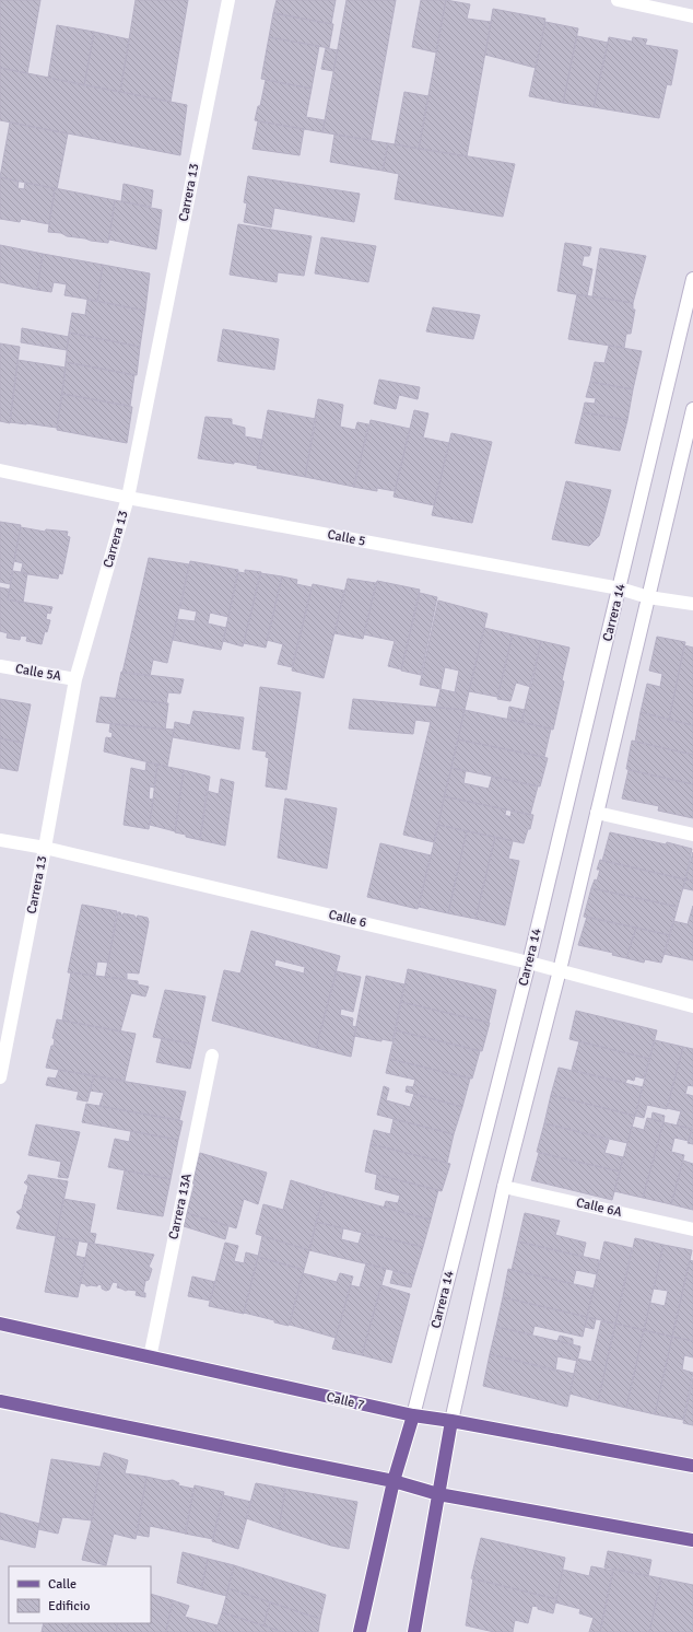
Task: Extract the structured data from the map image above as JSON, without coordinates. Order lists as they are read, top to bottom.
{
  "streets": {
    "main road": ["Carrera 14", "Calle 7"],
    "street": [
      "Carrera 13",
      "Calle 5",
      "Calle 5A",
      "Calle 6",
      "Carrera 13A",
      "Calle 6A"
    ]
  },
  "crossings": [
    ["Carrera 13", "Calle 5"],
    ["Carrera 13", "Calle 5A"],
    ["Carrera 13", "Calle 6"],
    ["Calle 5", "Carrera 14"],
    ["Carrera 14", "Calle 6"],
    ["Carrera 14", "Calle 7"],
    ["Carrera 13A", "Calle 7"]
  ],
  "legend": ["Calle", "Edificio"]
}
